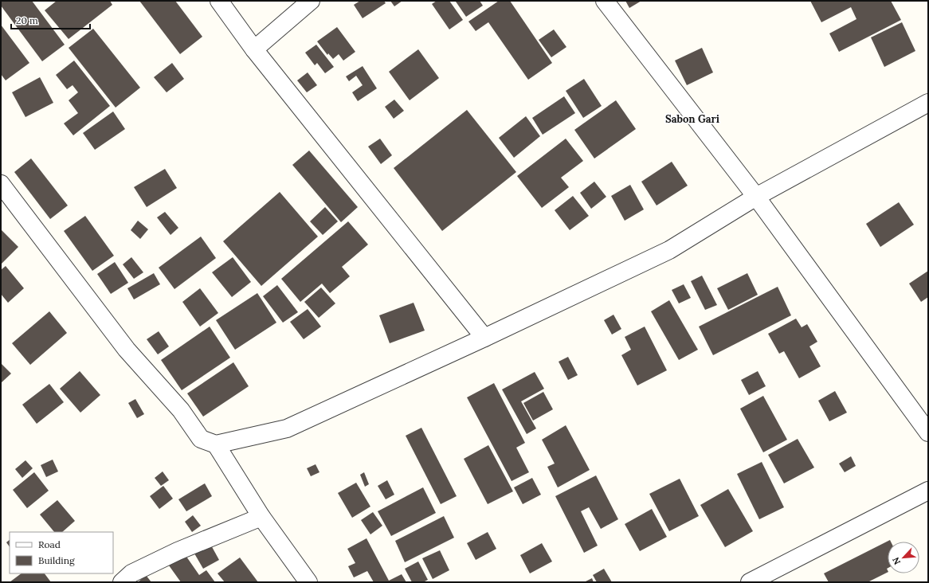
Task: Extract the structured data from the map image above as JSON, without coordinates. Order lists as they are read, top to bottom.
{
  "districts": ["Sabon Gari"],
  "legend": ["Road", "Building"],
  "scale_bar": "20 m",
  "north": "bottom left"
}
